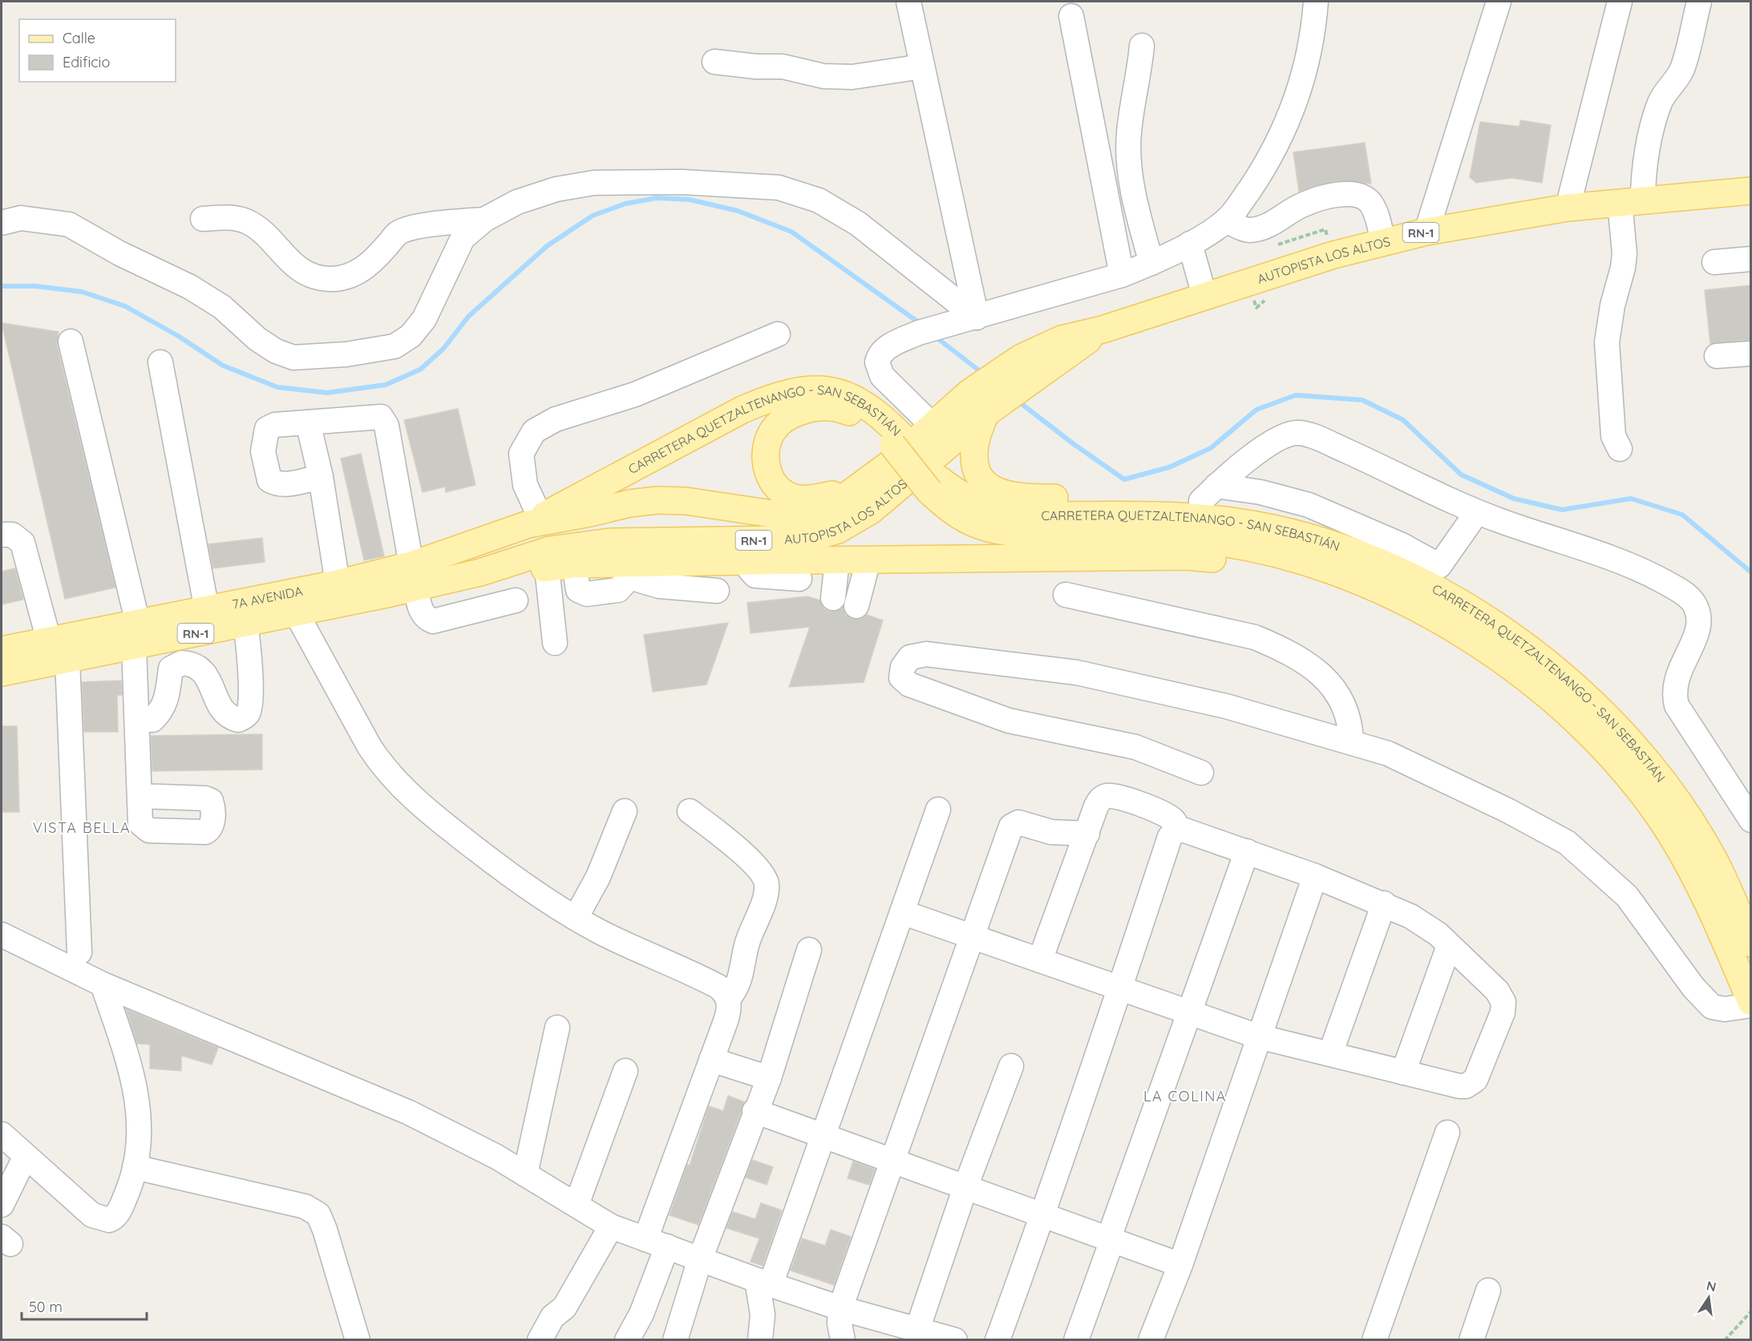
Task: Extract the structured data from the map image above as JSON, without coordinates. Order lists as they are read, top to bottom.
{
  "streets": {
    "main road": [
      "RN-1",
      "AUTOPISTA LOS ALTOS",
      "CARRETERA QUETZALTENANGO - SAN SEBASTIÁN",
      "7A AVENIDA"
    ]
  },
  "crossings": [
    ["AUTOPISTA LOS ALTOS", "CARRETERA QUETZALTENANGO - SAN SEBASTIÁN"],
    ["AUTOPISTA LOS ALTOS", "7A AVENIDA"],
    ["CARRETERA QUETZALTENANGO - SAN SEBASTIÁN", "7A AVENIDA"]
  ],
  "districts": ["VISTA BELLA", "LA COLINA"],
  "legend": ["Calle", "Edificio"],
  "scale_bar": "50 m",
  "north": "top"
}
